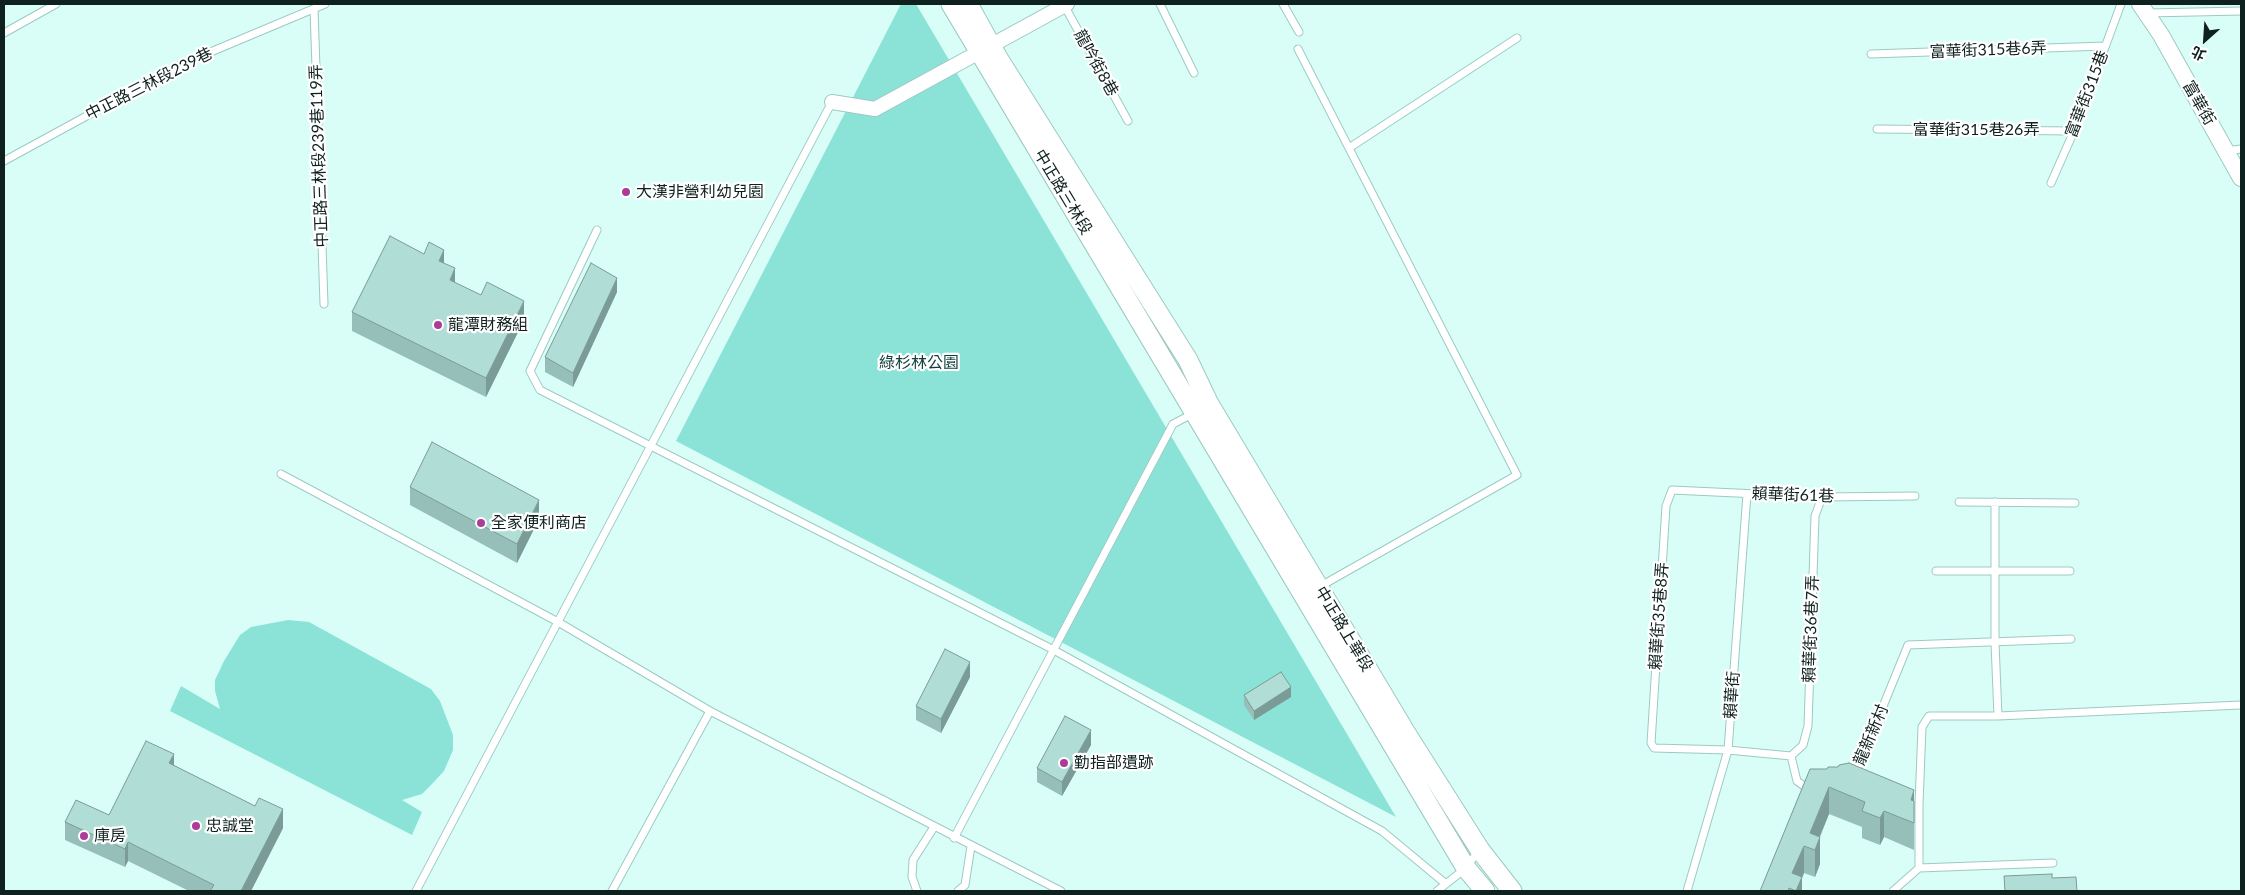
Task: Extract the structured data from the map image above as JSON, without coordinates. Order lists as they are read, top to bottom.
{
  "streets": {
    "main road": ["中正路三林段", "中正路上華段"],
    "street": ["富華街"],
    "lane": [
      "富華街315巷6弄",
      "龍吟街8巷",
      "中正路三林段239巷",
      "富華街315巷",
      "富華街315巷26弄",
      "中正路三林段239巷119弄",
      "賴華街61巷",
      "賴華街35巷8弄",
      "賴華街36巷7弄",
      "賴華街",
      "龍新新村"
    ]
  },
  "crossings": [
    ["富華街315巷6弄", "富華街315巷"],
    ["中正路三林段239巷", "中正路三林段239巷119弄"],
    ["富華街315巷", "富華街315巷26弄"],
    ["中正路三林段", "中正路上華段"],
    ["賴華街61巷", "賴華街35巷8弄"],
    ["賴華街61巷", "賴華街36巷7弄"],
    ["賴華街61巷", "賴華街"],
    ["賴華街35巷8弄", "賴華街"]
  ],
  "parks": ["綠杉林公園"],
  "places": [
    "大漢非營利幼兒園",
    "龍潭財務組",
    "全家便利商店",
    "勤指部遺跡",
    "忠誠堂",
    "庫房"
  ],
  "north": "bottom left"
}
